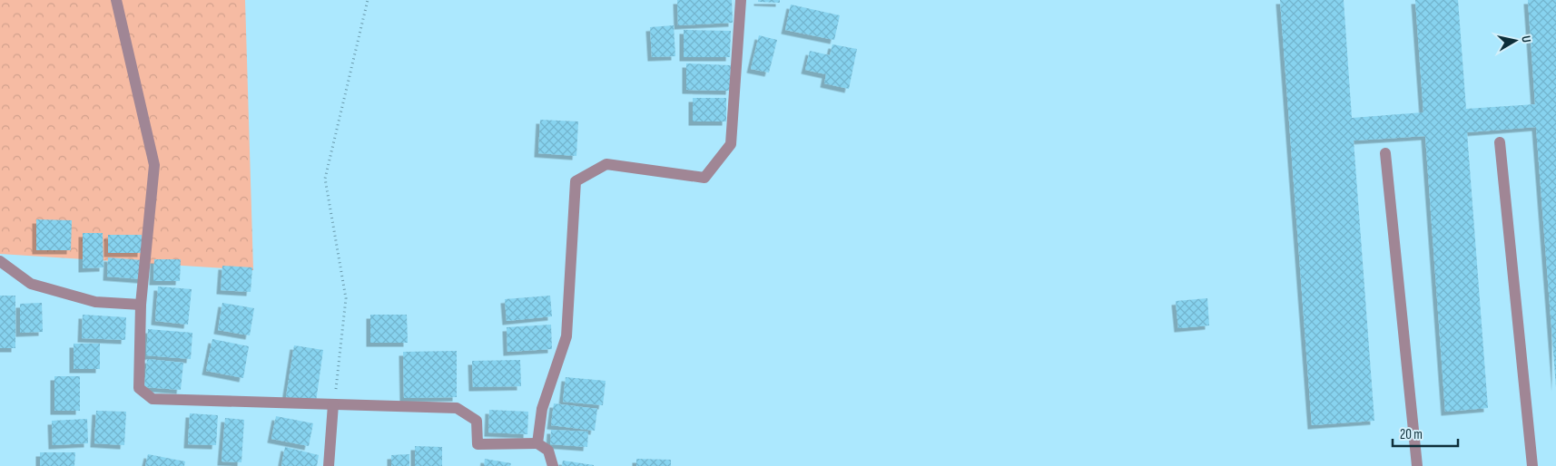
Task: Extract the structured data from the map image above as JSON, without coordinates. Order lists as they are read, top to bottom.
{
  "scale_bar": "20 m",
  "north": "right"
}
